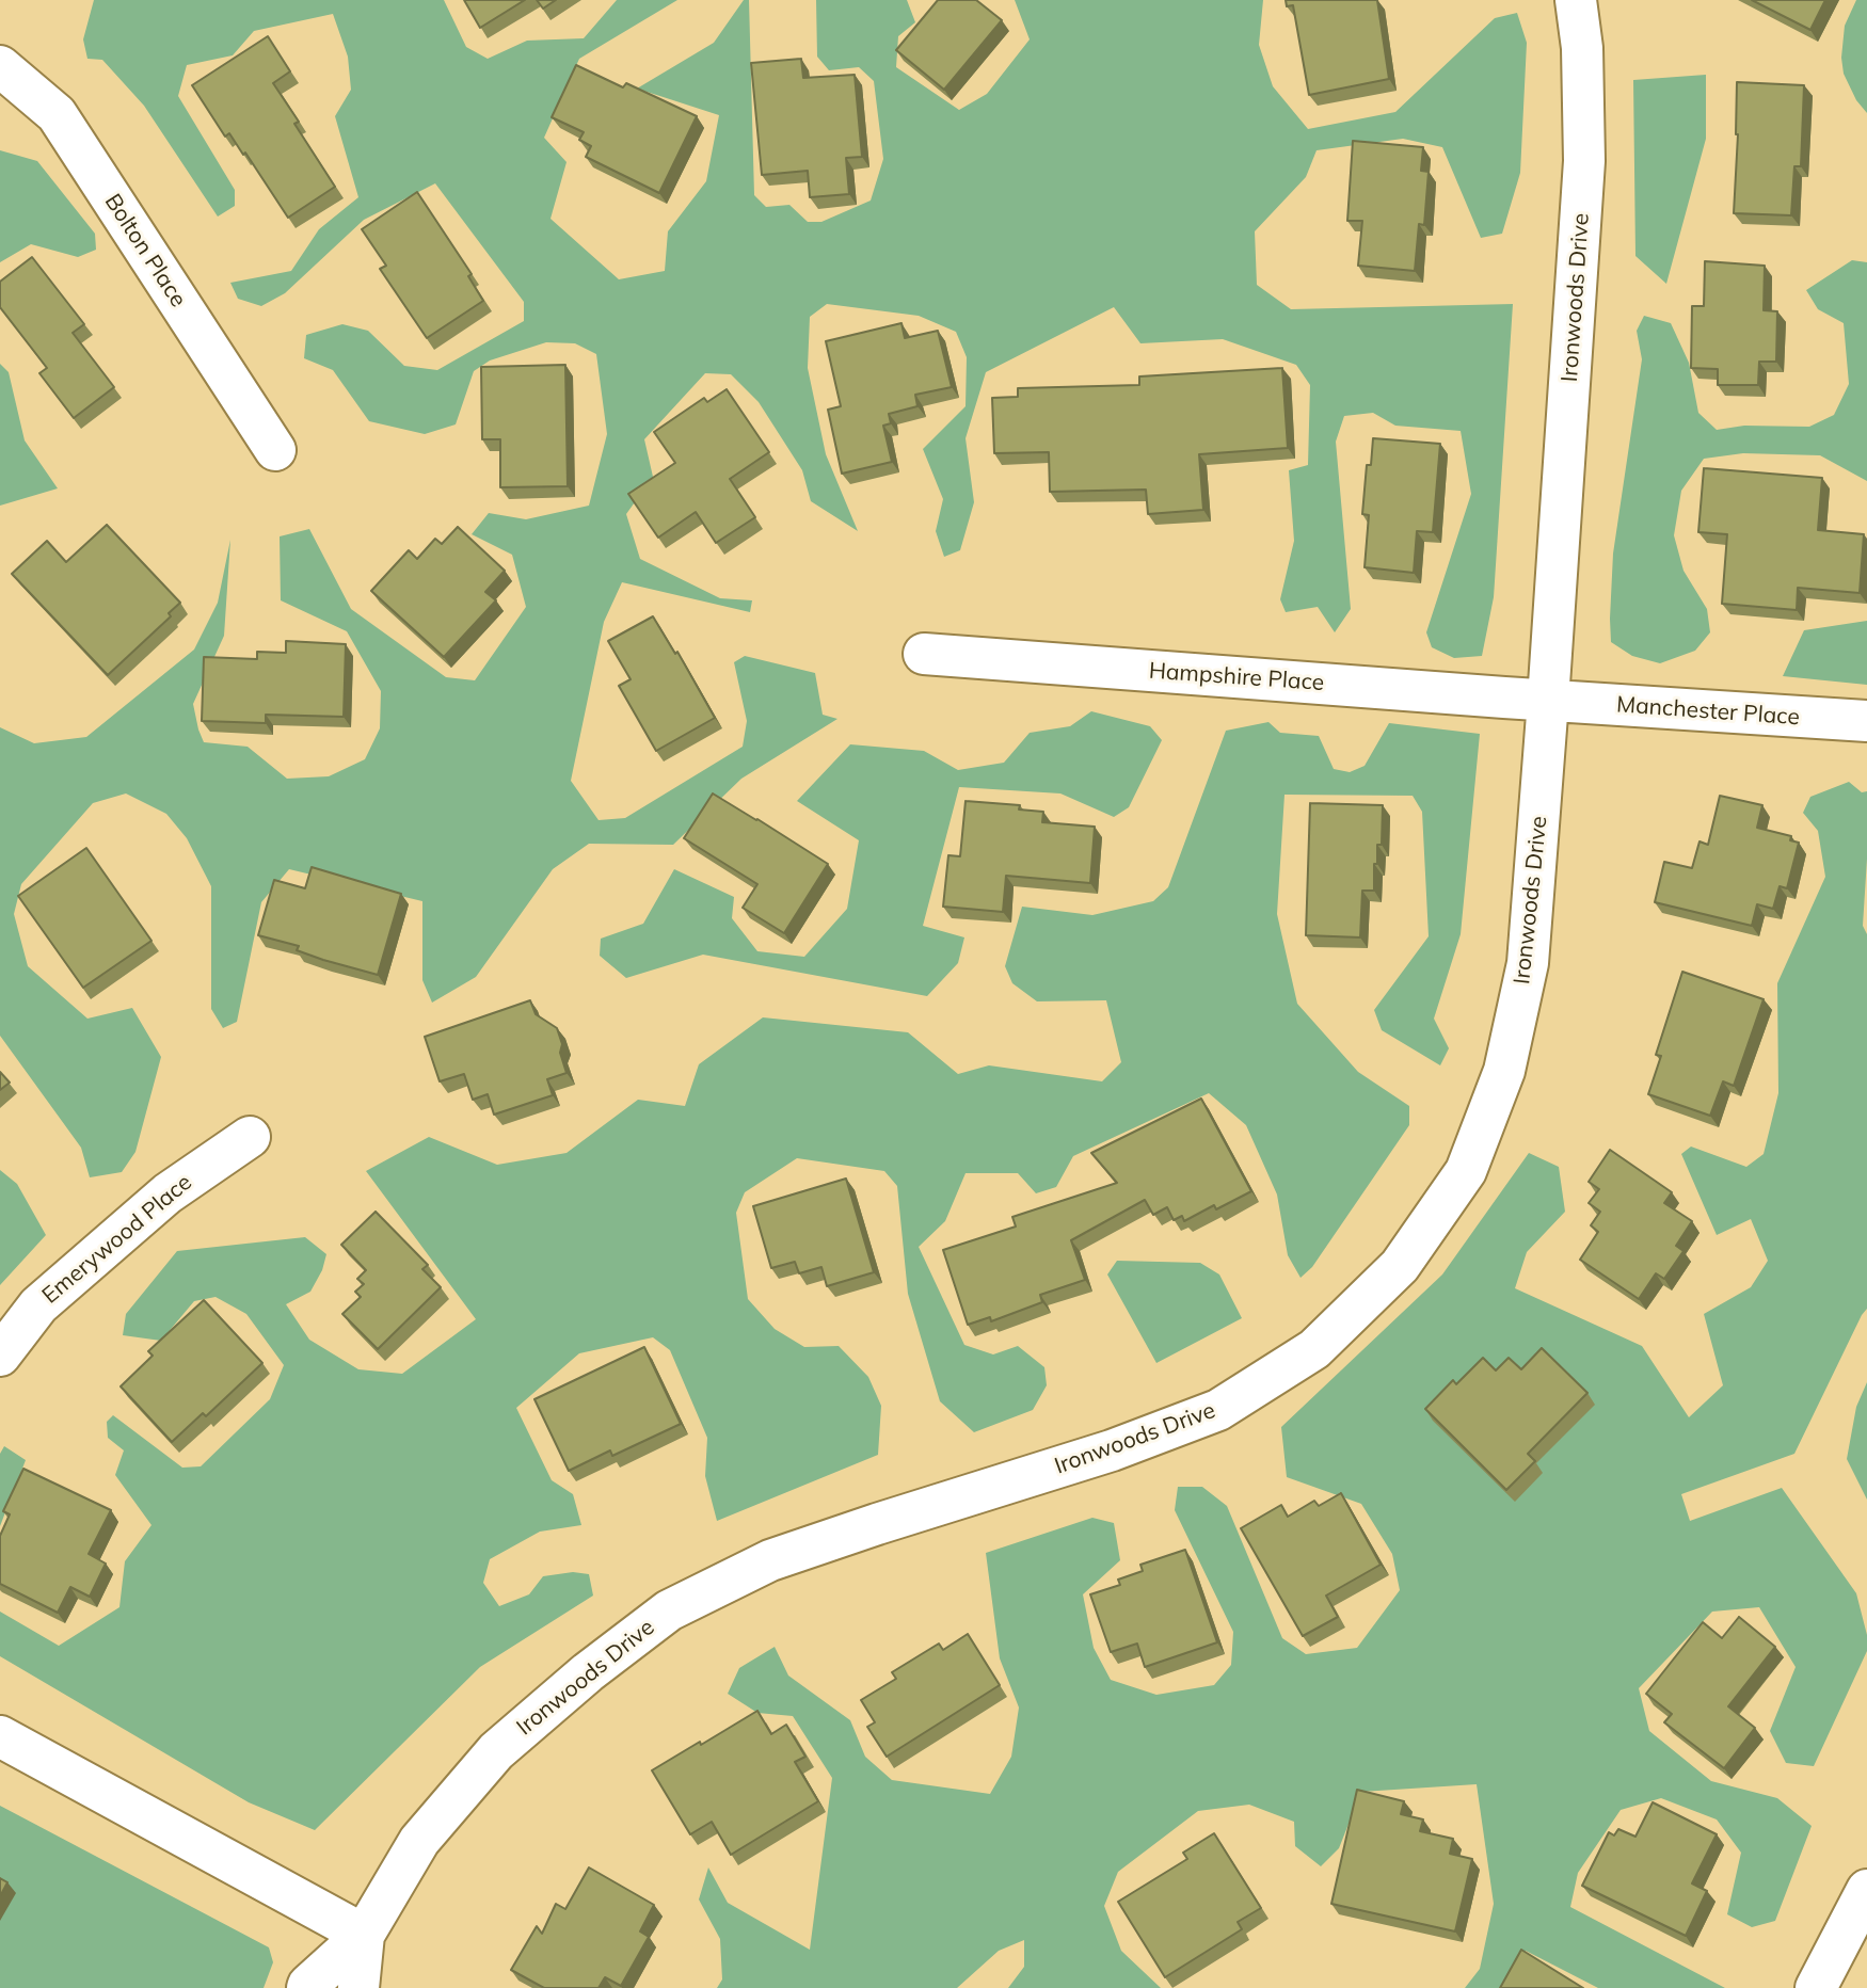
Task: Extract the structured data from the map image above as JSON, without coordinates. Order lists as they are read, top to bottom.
{
  "streets": {
    "street": [
      "Bolton Place",
      "Ironwoods Drive",
      "Hampshire Place",
      "Manchester Place",
      "Emerywood Place"
    ]
  },
  "crossings": [
    ["Ironwoods Drive", "Hampshire Place"],
    ["Ironwoods Drive", "Manchester Place"],
    ["Hampshire Place", "Manchester Place"]
  ]
}
